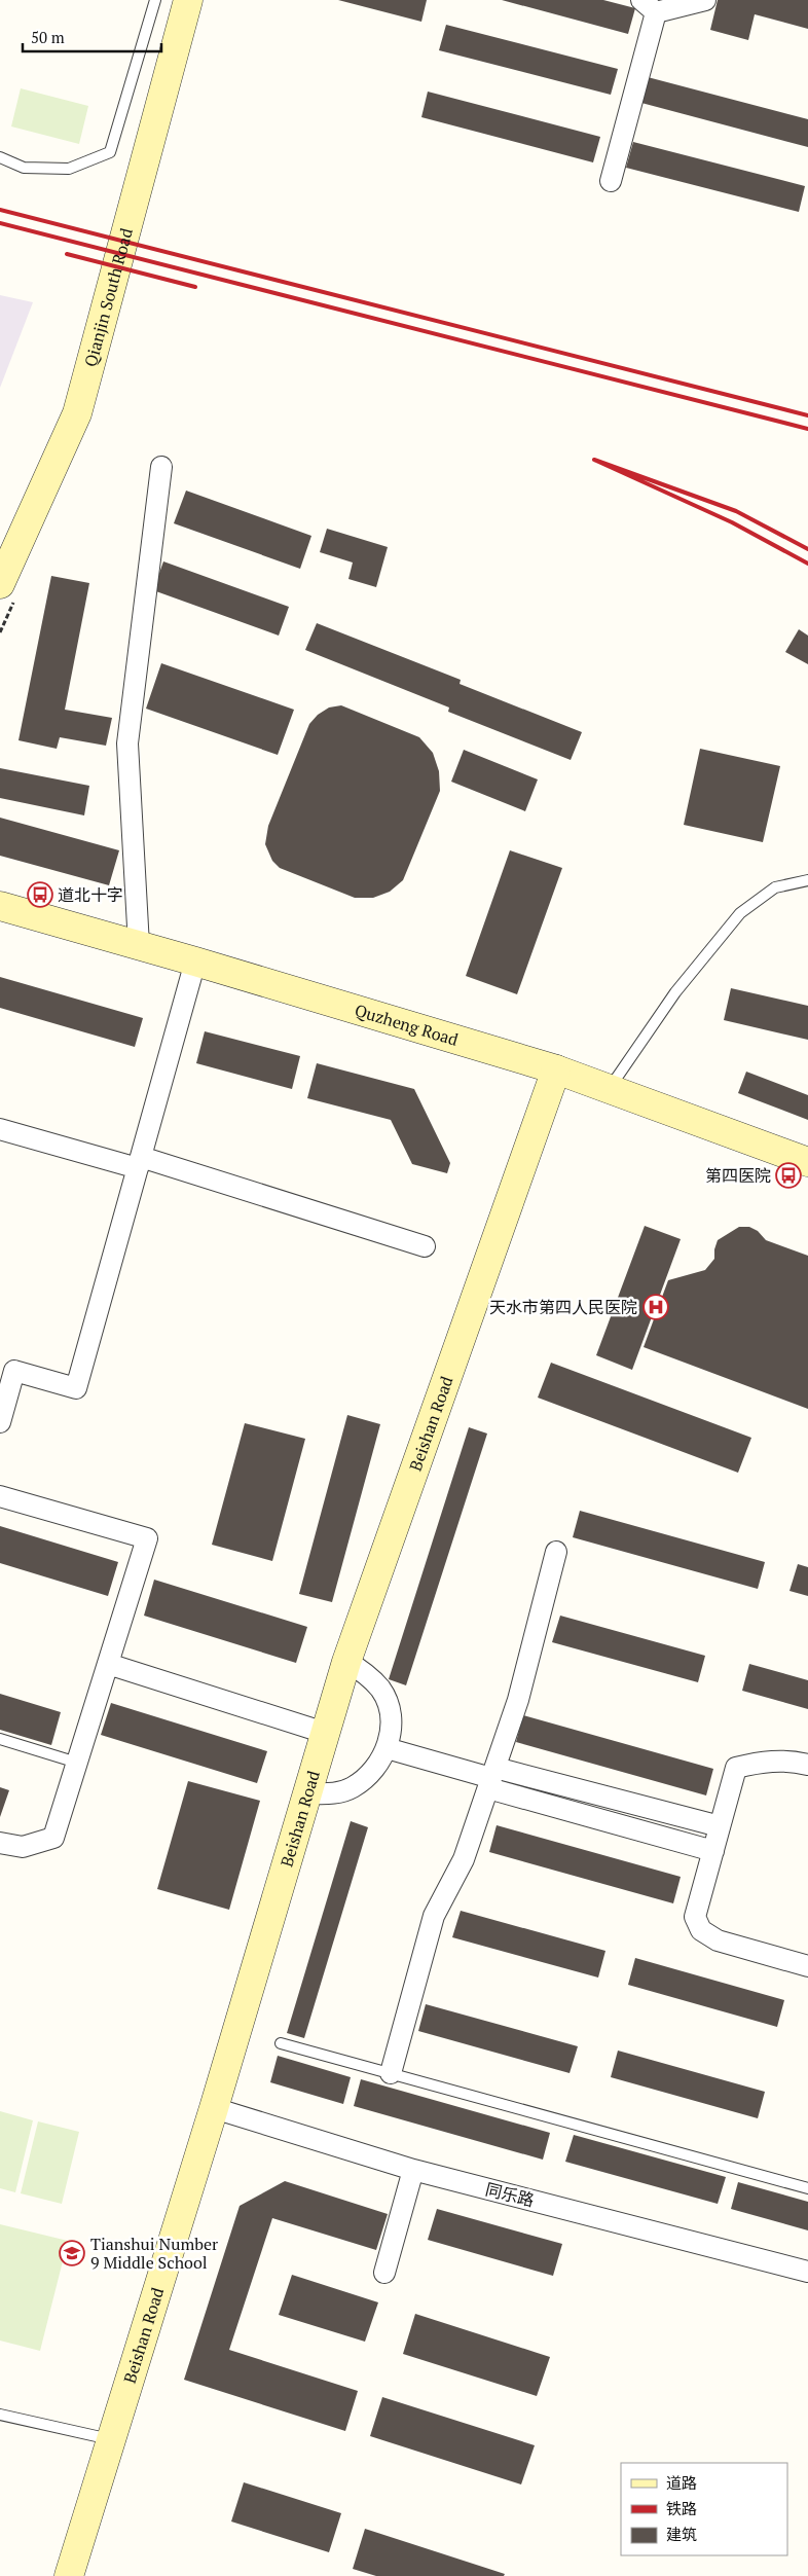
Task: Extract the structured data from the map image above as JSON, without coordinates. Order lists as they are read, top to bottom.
{
  "streets": {
    "street": [
      "Qianjin South Road",
      "Quzheng Road",
      "Beishan Road",
      "同乐路"
    ]
  },
  "crossings": [
    ["Quzheng Road", "Beishan Road"],
    ["Beishan Road", "同乐路"]
  ],
  "places": {
    "bus stop": ["道北十字", "第四医院"],
    "hospital": ["天水市第四人民医院"],
    "school or university": ["Tianshui Number 9 Middle School"]
  },
  "legend": ["道路", "铁路", "建筑"],
  "scale_bar": "50 m"
}
